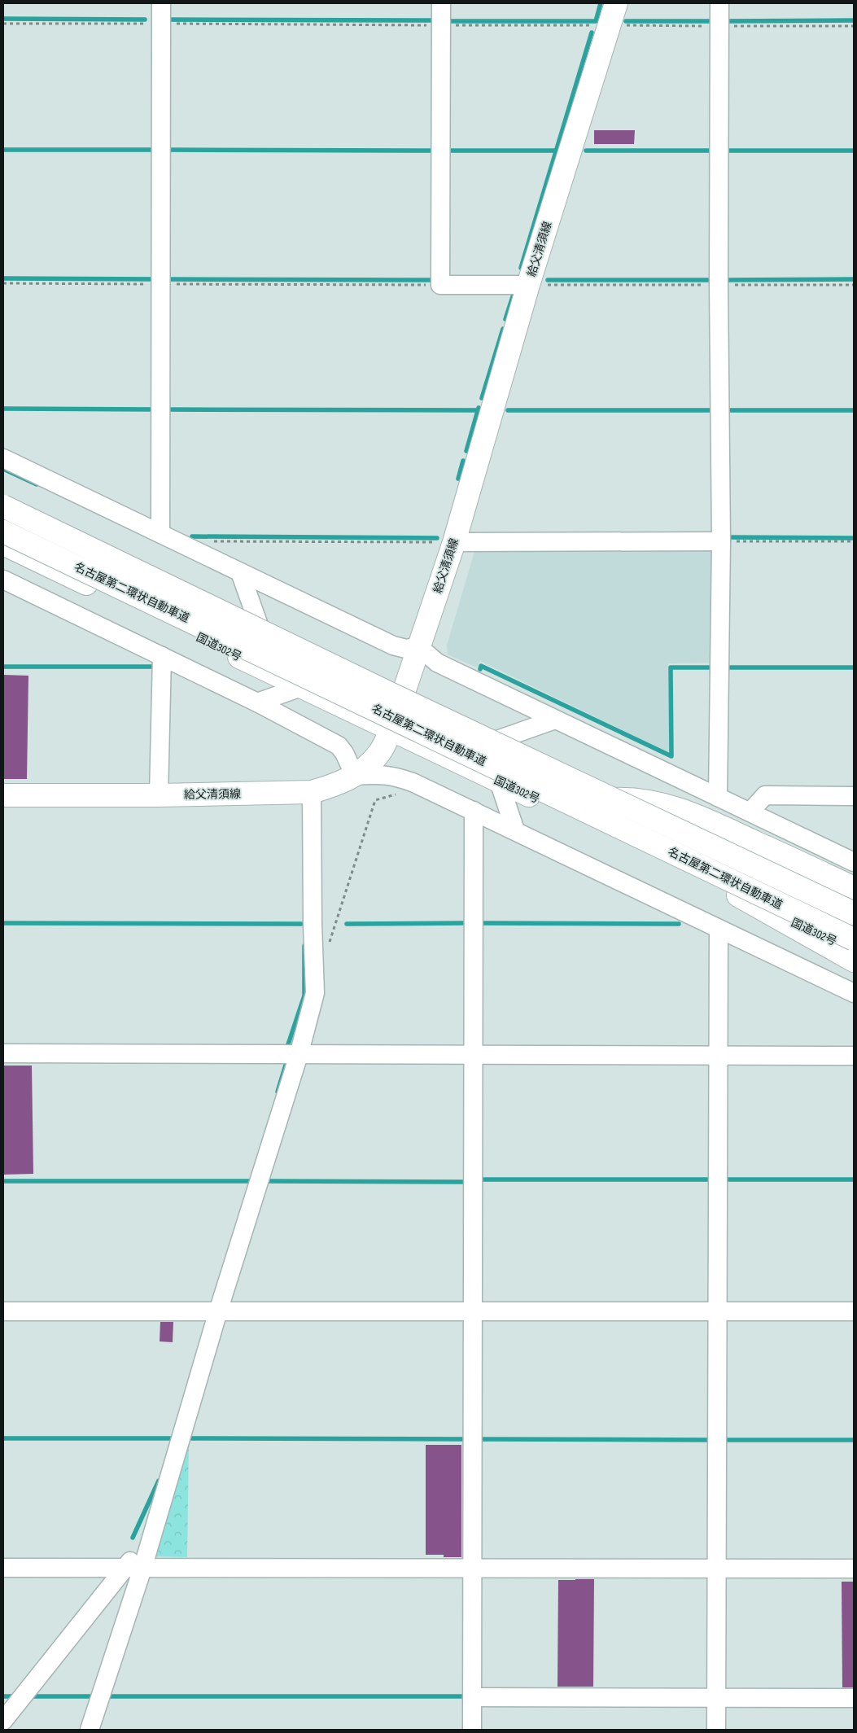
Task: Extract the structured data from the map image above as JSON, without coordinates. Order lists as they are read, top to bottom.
{
  "streets": {
    "main road": ["給父清須線", "名古屋第二環状自動車道", "国道302号"]
  },
  "crossings": [
    ["給父清須線", "国道302号"]
  ]
}
